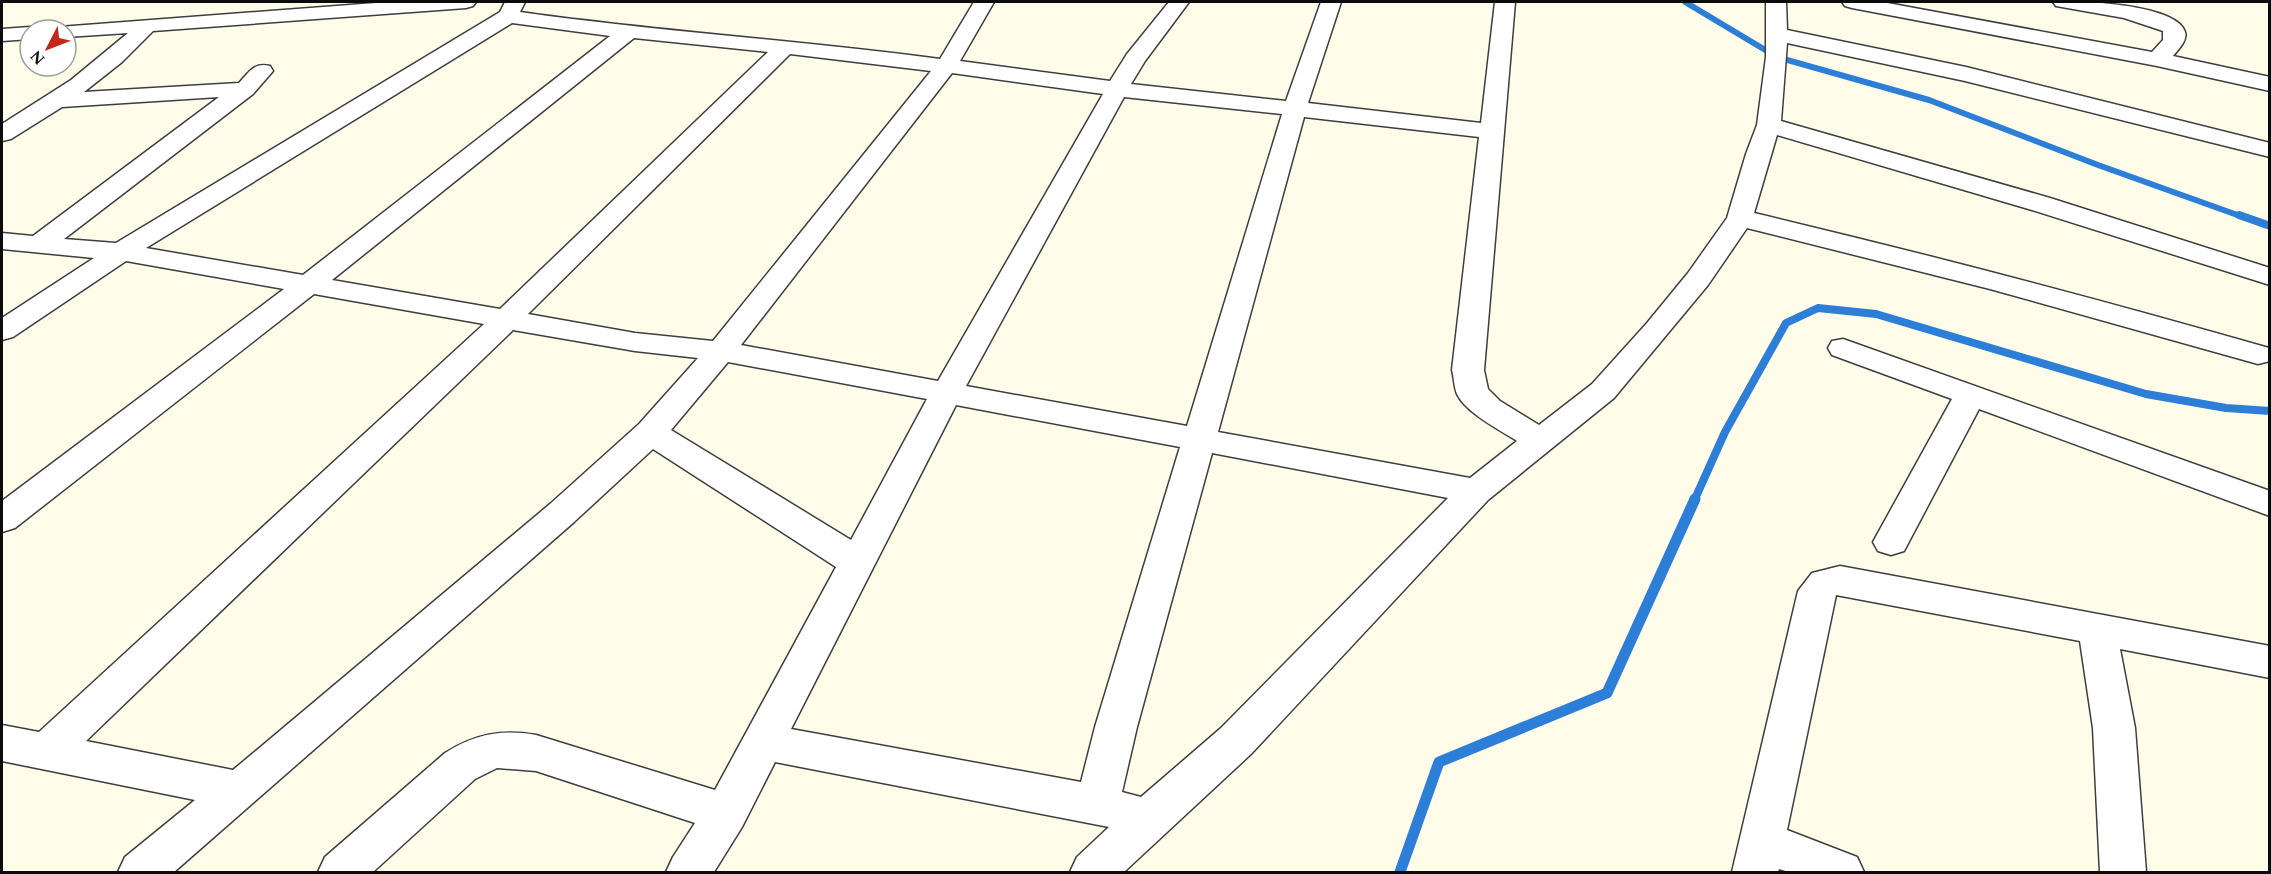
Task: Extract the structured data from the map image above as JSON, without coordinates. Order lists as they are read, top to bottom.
{
  "north": "bottom left"
}
